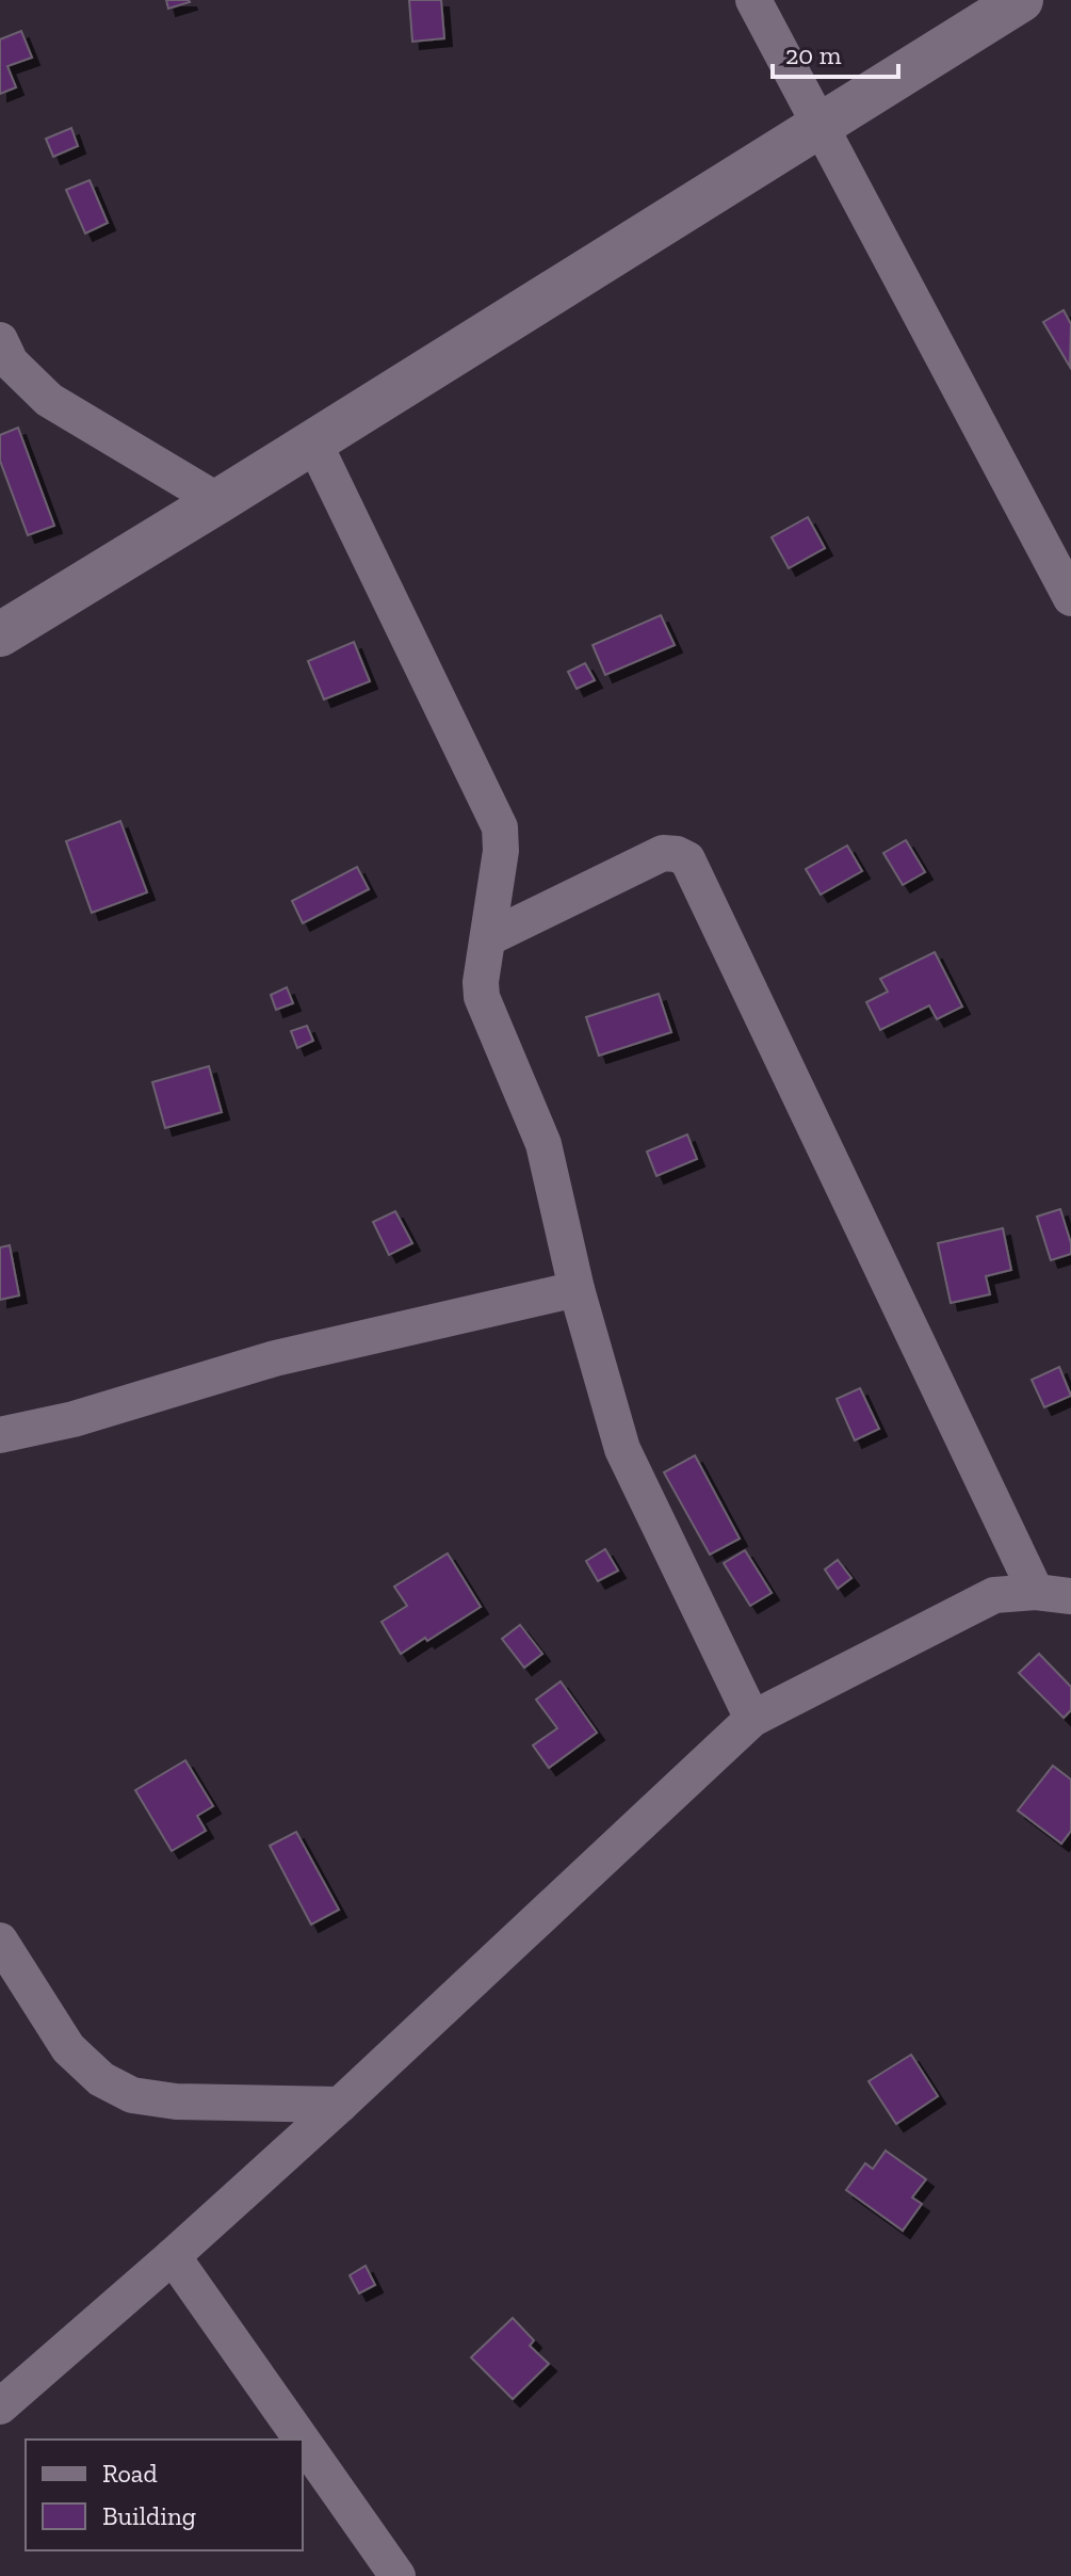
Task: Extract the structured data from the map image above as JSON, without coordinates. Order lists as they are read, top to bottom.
{
  "legend": ["Road", "Building"],
  "scale_bar": "20 m"
}
